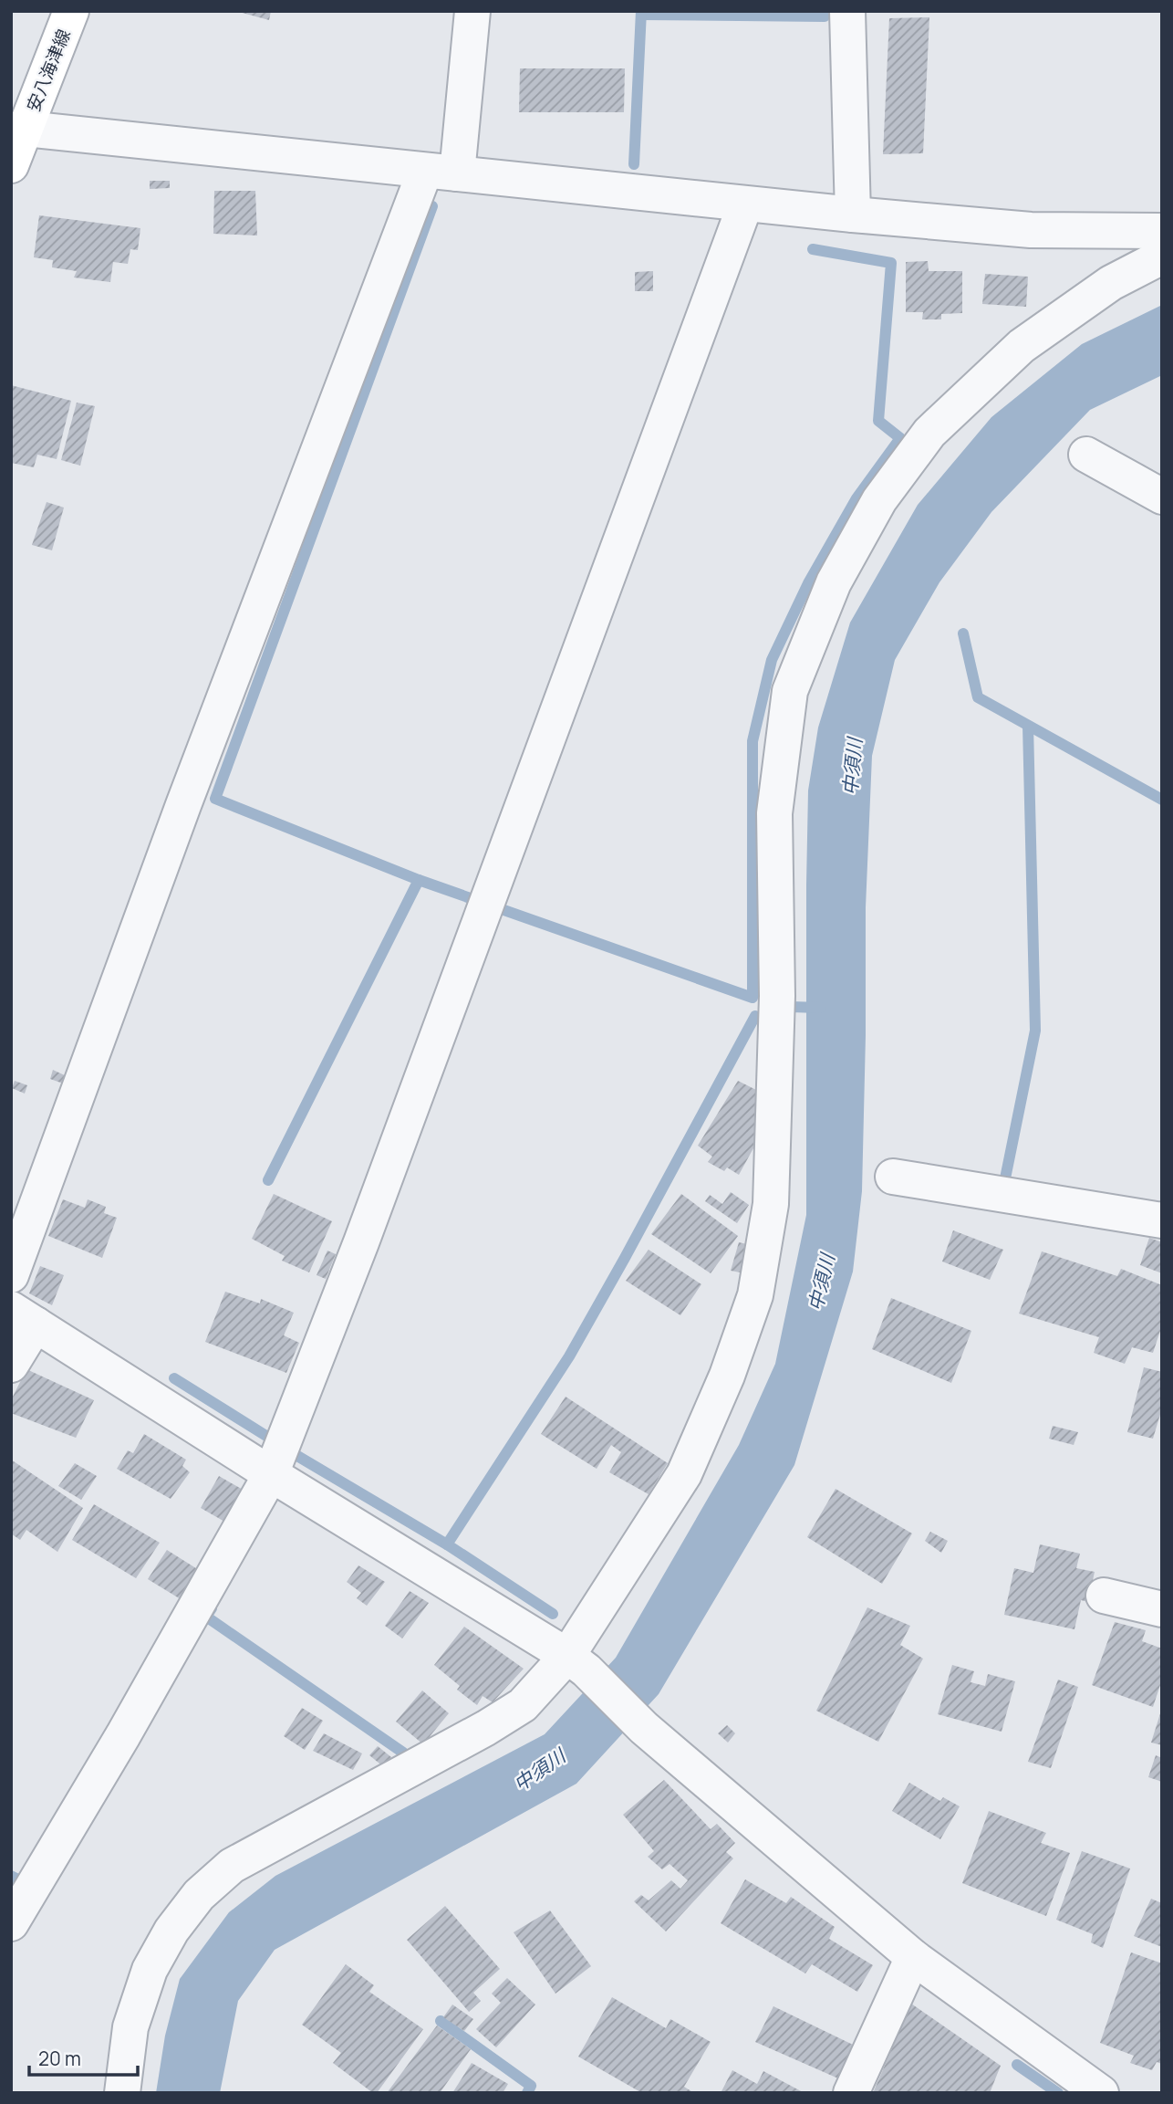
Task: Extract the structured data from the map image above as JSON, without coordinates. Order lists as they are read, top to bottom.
{
  "streets": {
    "main road": ["安八海津線"]
  },
  "water": ["中須川"],
  "scale_bar": "20 m"
}
